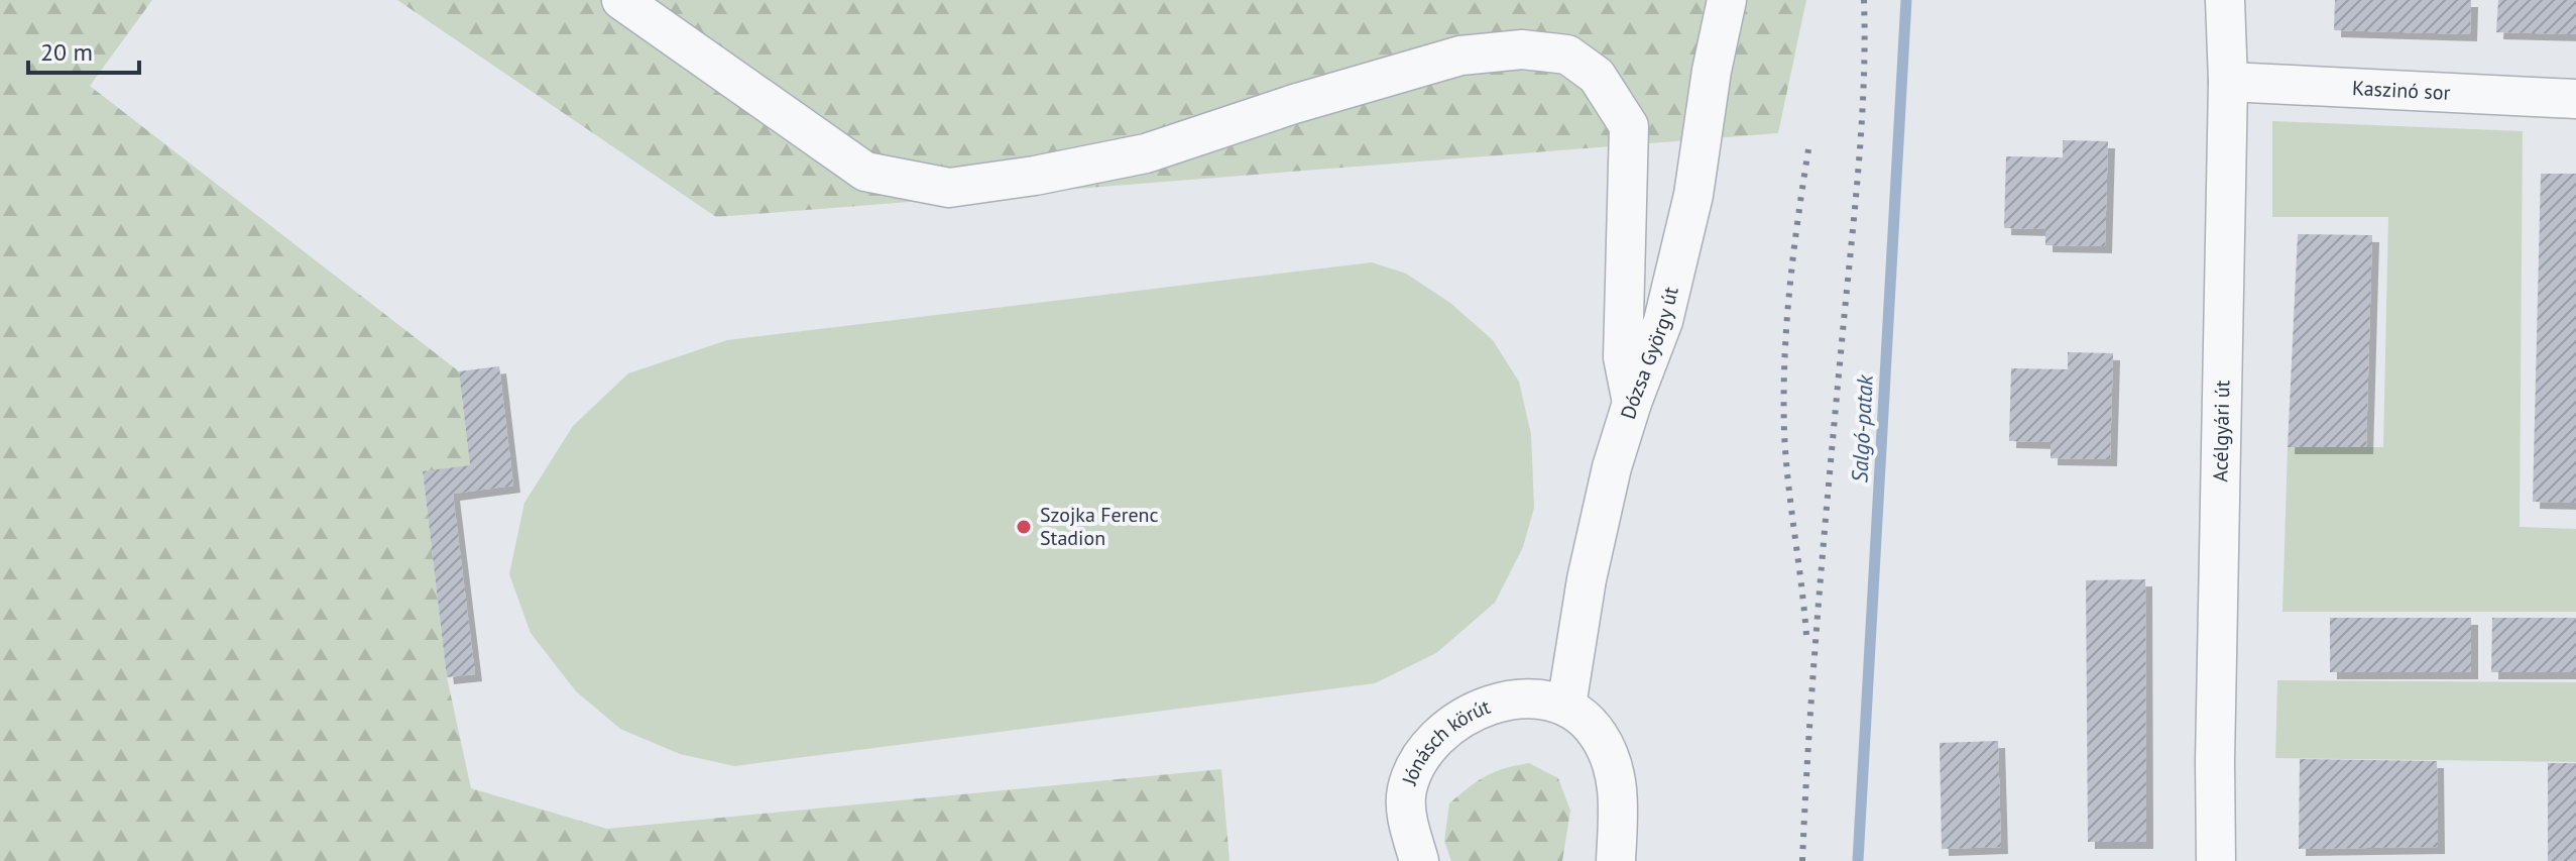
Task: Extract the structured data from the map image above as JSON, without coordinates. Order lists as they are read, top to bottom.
{
  "streets": {
    "street": [
      "Kaszinó sor",
      "Dózsa György út",
      "Acélgyári út",
      "Jónásch körút"
    ]
  },
  "crossings": [
    ["Kaszinó sor", "Acélgyári út"],
    ["Dózsa György út", "Jónásch körút"]
  ],
  "water": ["Salgó-patak"],
  "places": ["Szojka Ferenc Stadion"],
  "scale_bar": "20 m"
}
